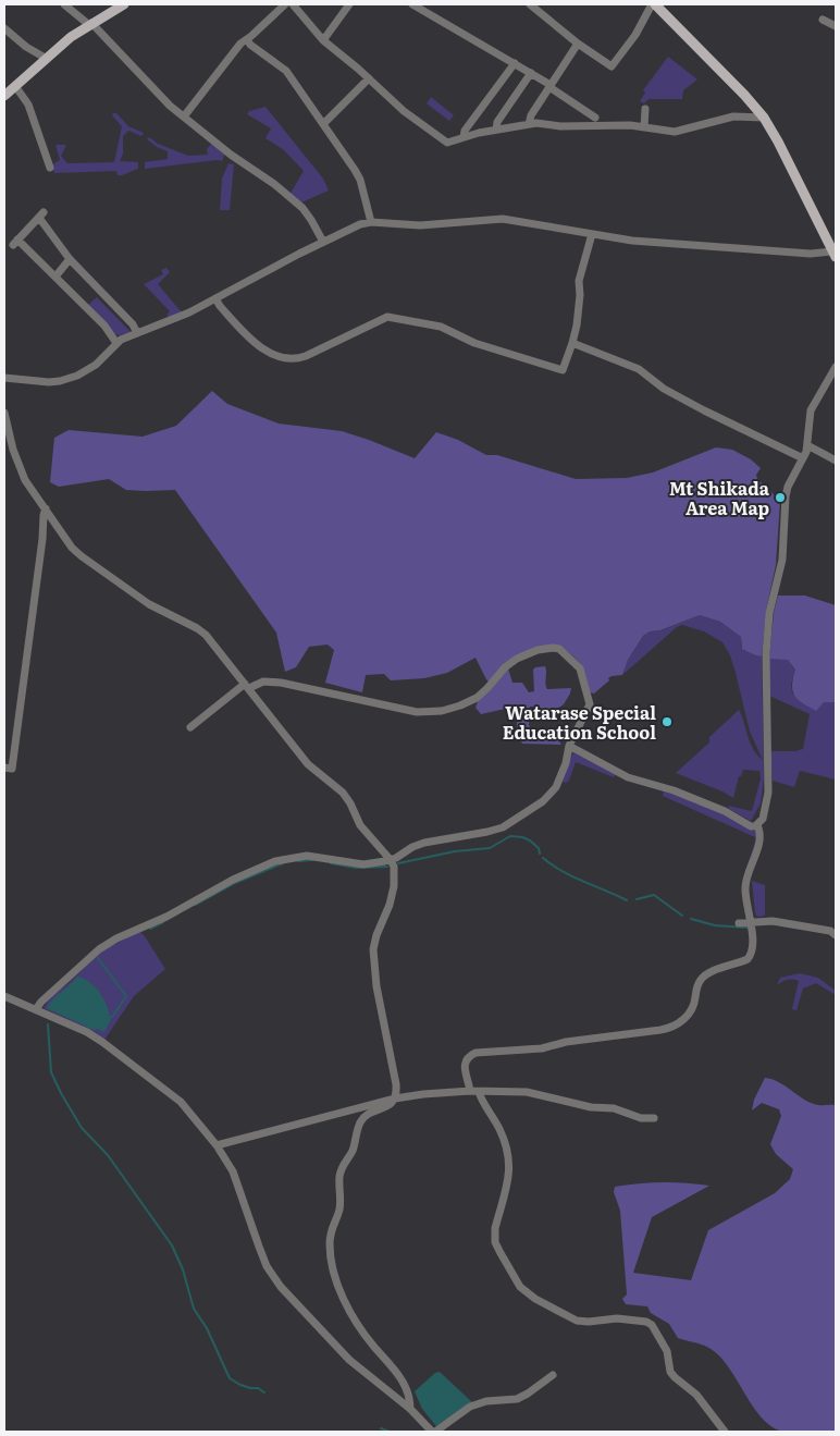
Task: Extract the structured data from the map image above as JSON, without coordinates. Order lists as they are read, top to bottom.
{
  "places": ["Mt Shikada Area Map", "Watarase Special Education School"]
}
